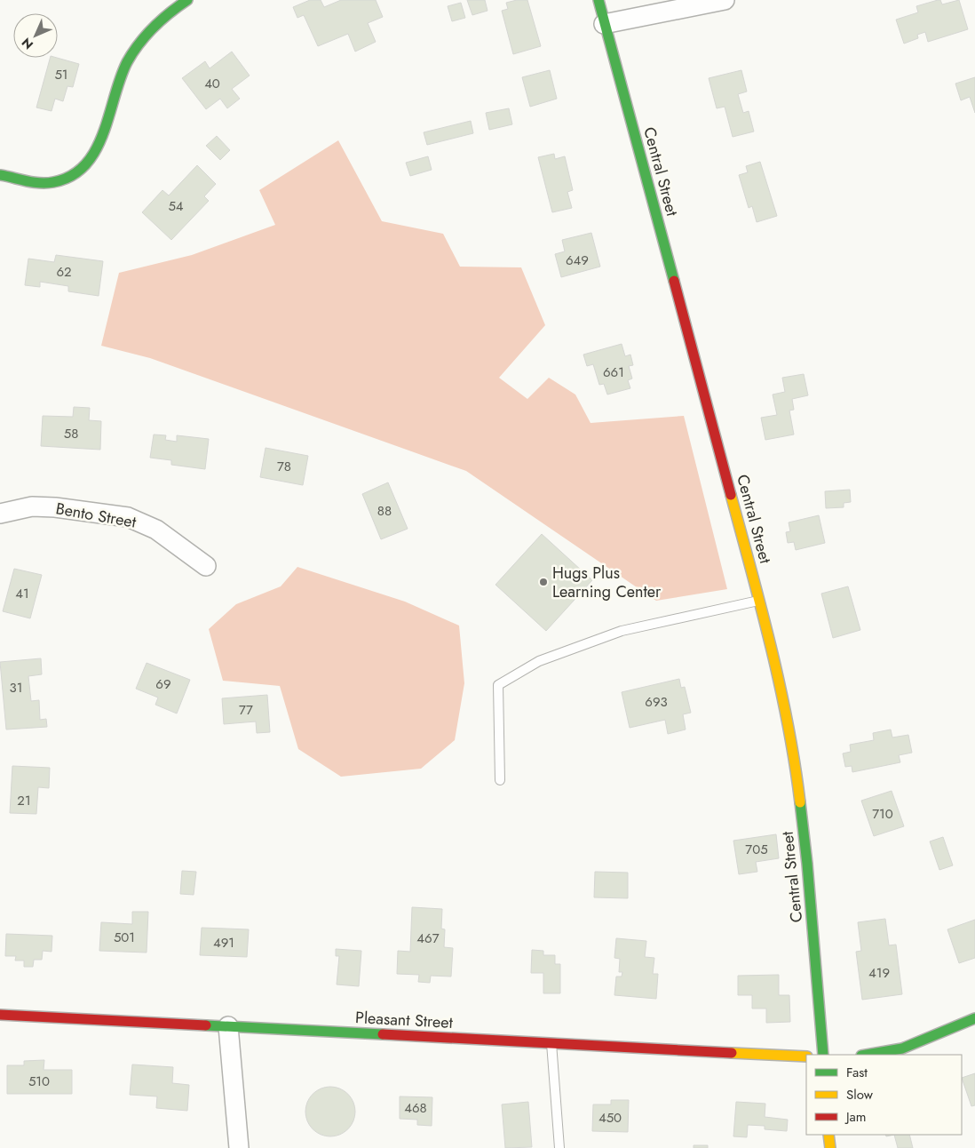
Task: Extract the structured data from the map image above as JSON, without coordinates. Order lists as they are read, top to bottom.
{
  "streets": {
    "main road": ["Central Street", "Pleasant Street"],
    "street": ["Bento Street"]
  },
  "places": ["Hugs Plus Learning Center"],
  "house_numbers": [
    "51",
    "40",
    "54",
    "649",
    "62",
    "661",
    "58",
    "78",
    "88",
    "41",
    "69",
    "31",
    "693",
    "77",
    "21",
    "710",
    "705",
    "501",
    "467",
    "491",
    "419",
    "510",
    "468",
    "450"
  ],
  "legend": ["Fast", "Slow", "Jam"],
  "north": "bottom left"
}
